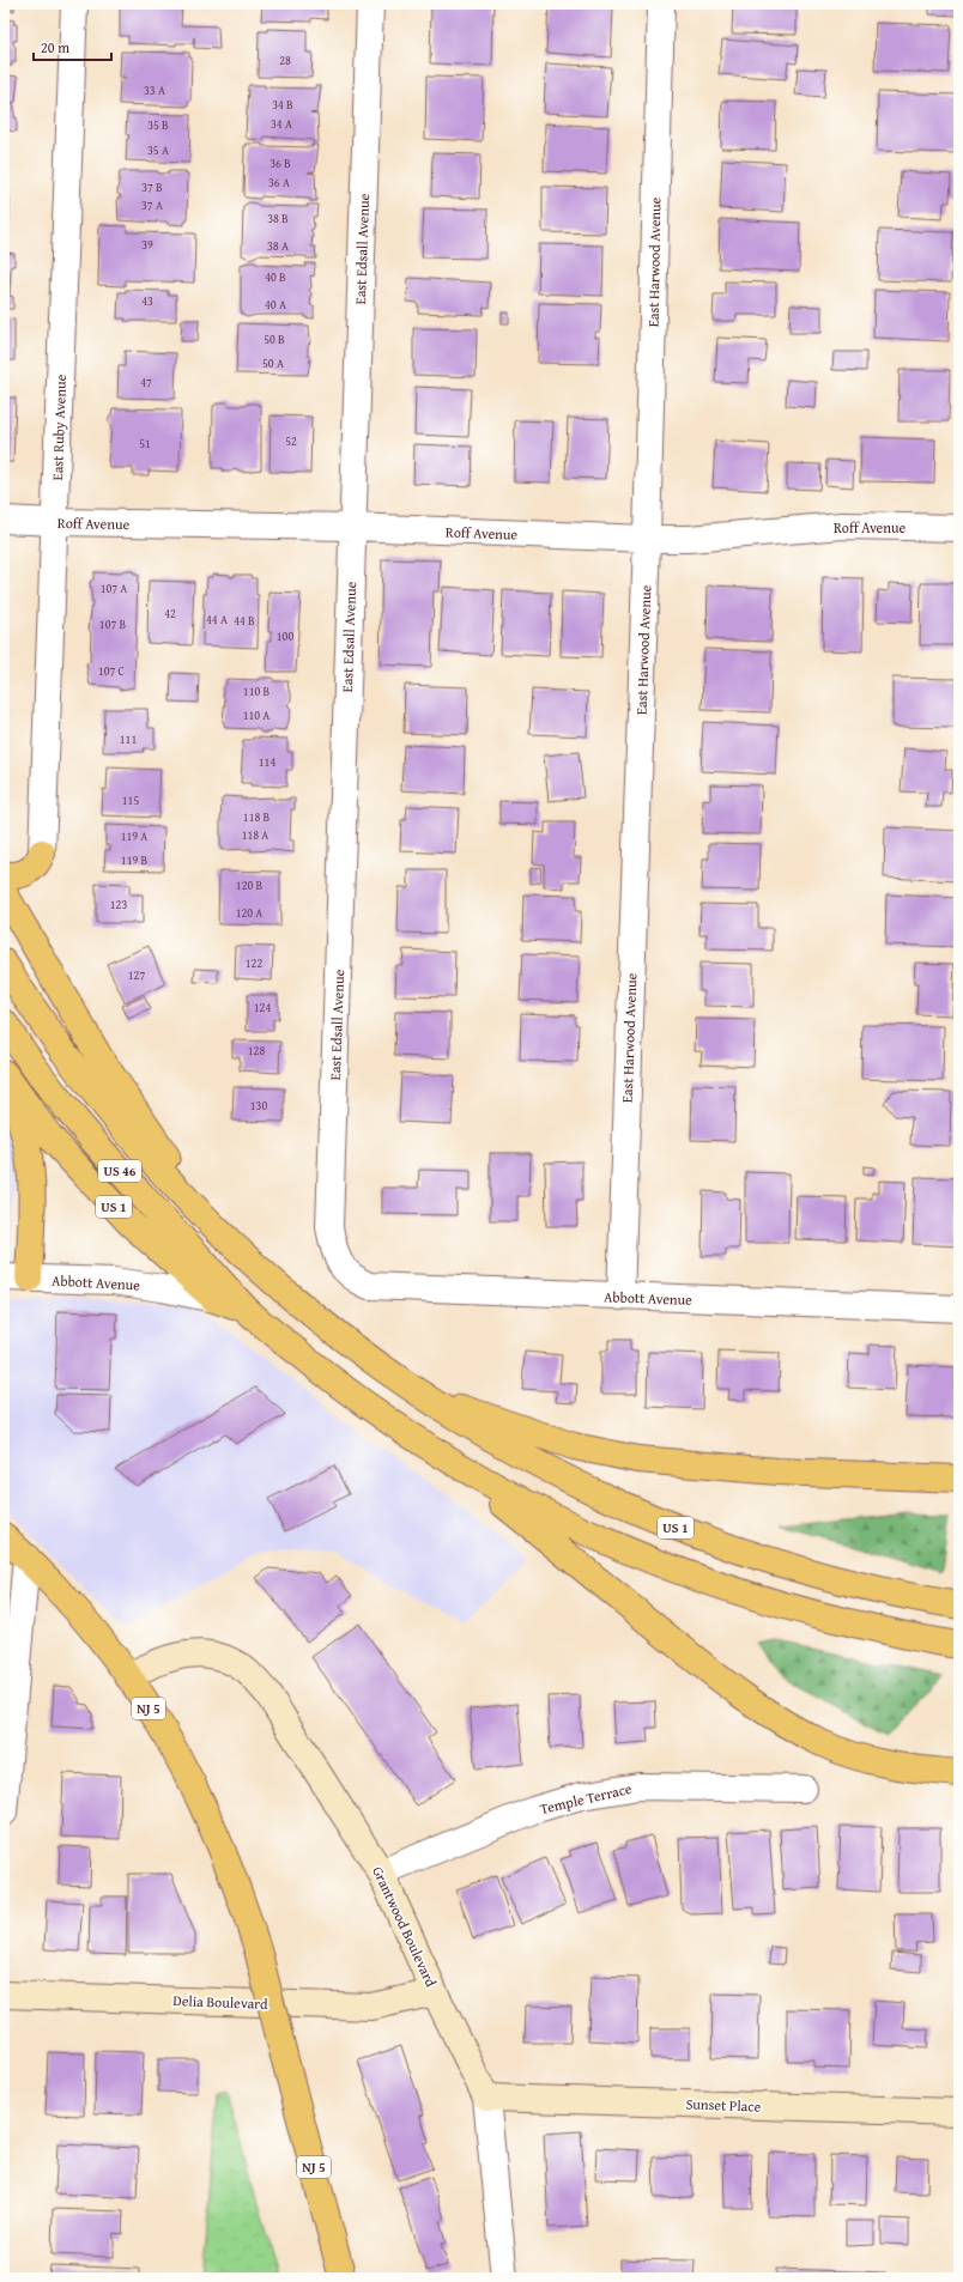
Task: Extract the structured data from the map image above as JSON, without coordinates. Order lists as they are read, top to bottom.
{
  "streets": {
    "main road": ["US 46", "US 1", "NJ 5"],
    "street": [
      "East Edsall Avenue",
      "East Harwood Avenue",
      "East Ruby Avenue",
      "Roff Avenue",
      "Abbott Avenue",
      "Temple Terrace",
      "Grantwood Boulevard",
      "Delia Boulevard",
      "Sunset Place"
    ]
  },
  "crossings": [
    ["East Edsall Avenue", "Roff Avenue"],
    ["East Edsall Avenue", "Abbott Avenue"],
    ["East Harwood Avenue", "Roff Avenue"],
    ["East Harwood Avenue", "Abbott Avenue"],
    ["East Ruby Avenue", "Roff Avenue"],
    ["US 46", "US 1"],
    ["US 1", "Abbott Avenue"],
    ["NJ 5", "Grantwood Boulevard"],
    ["Temple Terrace", "Grantwood Boulevard"],
    ["Grantwood Boulevard", "Delia Boulevard"],
    ["Grantwood Boulevard", "Sunset Place"]
  ],
  "house_numbers": [
    "28",
    "33 A",
    "34 B",
    "34 A",
    "35 B",
    "35 A",
    "36 B",
    "36 A",
    "37 B",
    "37 A",
    "38 B",
    "39",
    "38 A",
    "40 B",
    "43",
    "40 A",
    "50 B",
    "50 A",
    "47",
    "52",
    "51",
    "107 A",
    "42",
    "44 A",
    "44 B",
    "107 B",
    "100",
    "107 C",
    "110 B",
    "110 A",
    "111",
    "114",
    "115",
    "118 B",
    "118 A",
    "119 A",
    "119 B",
    "120 B",
    "123",
    "120 A",
    "122",
    "127",
    "124",
    "128",
    "130"
  ],
  "scale_bar": "20 m"
}
